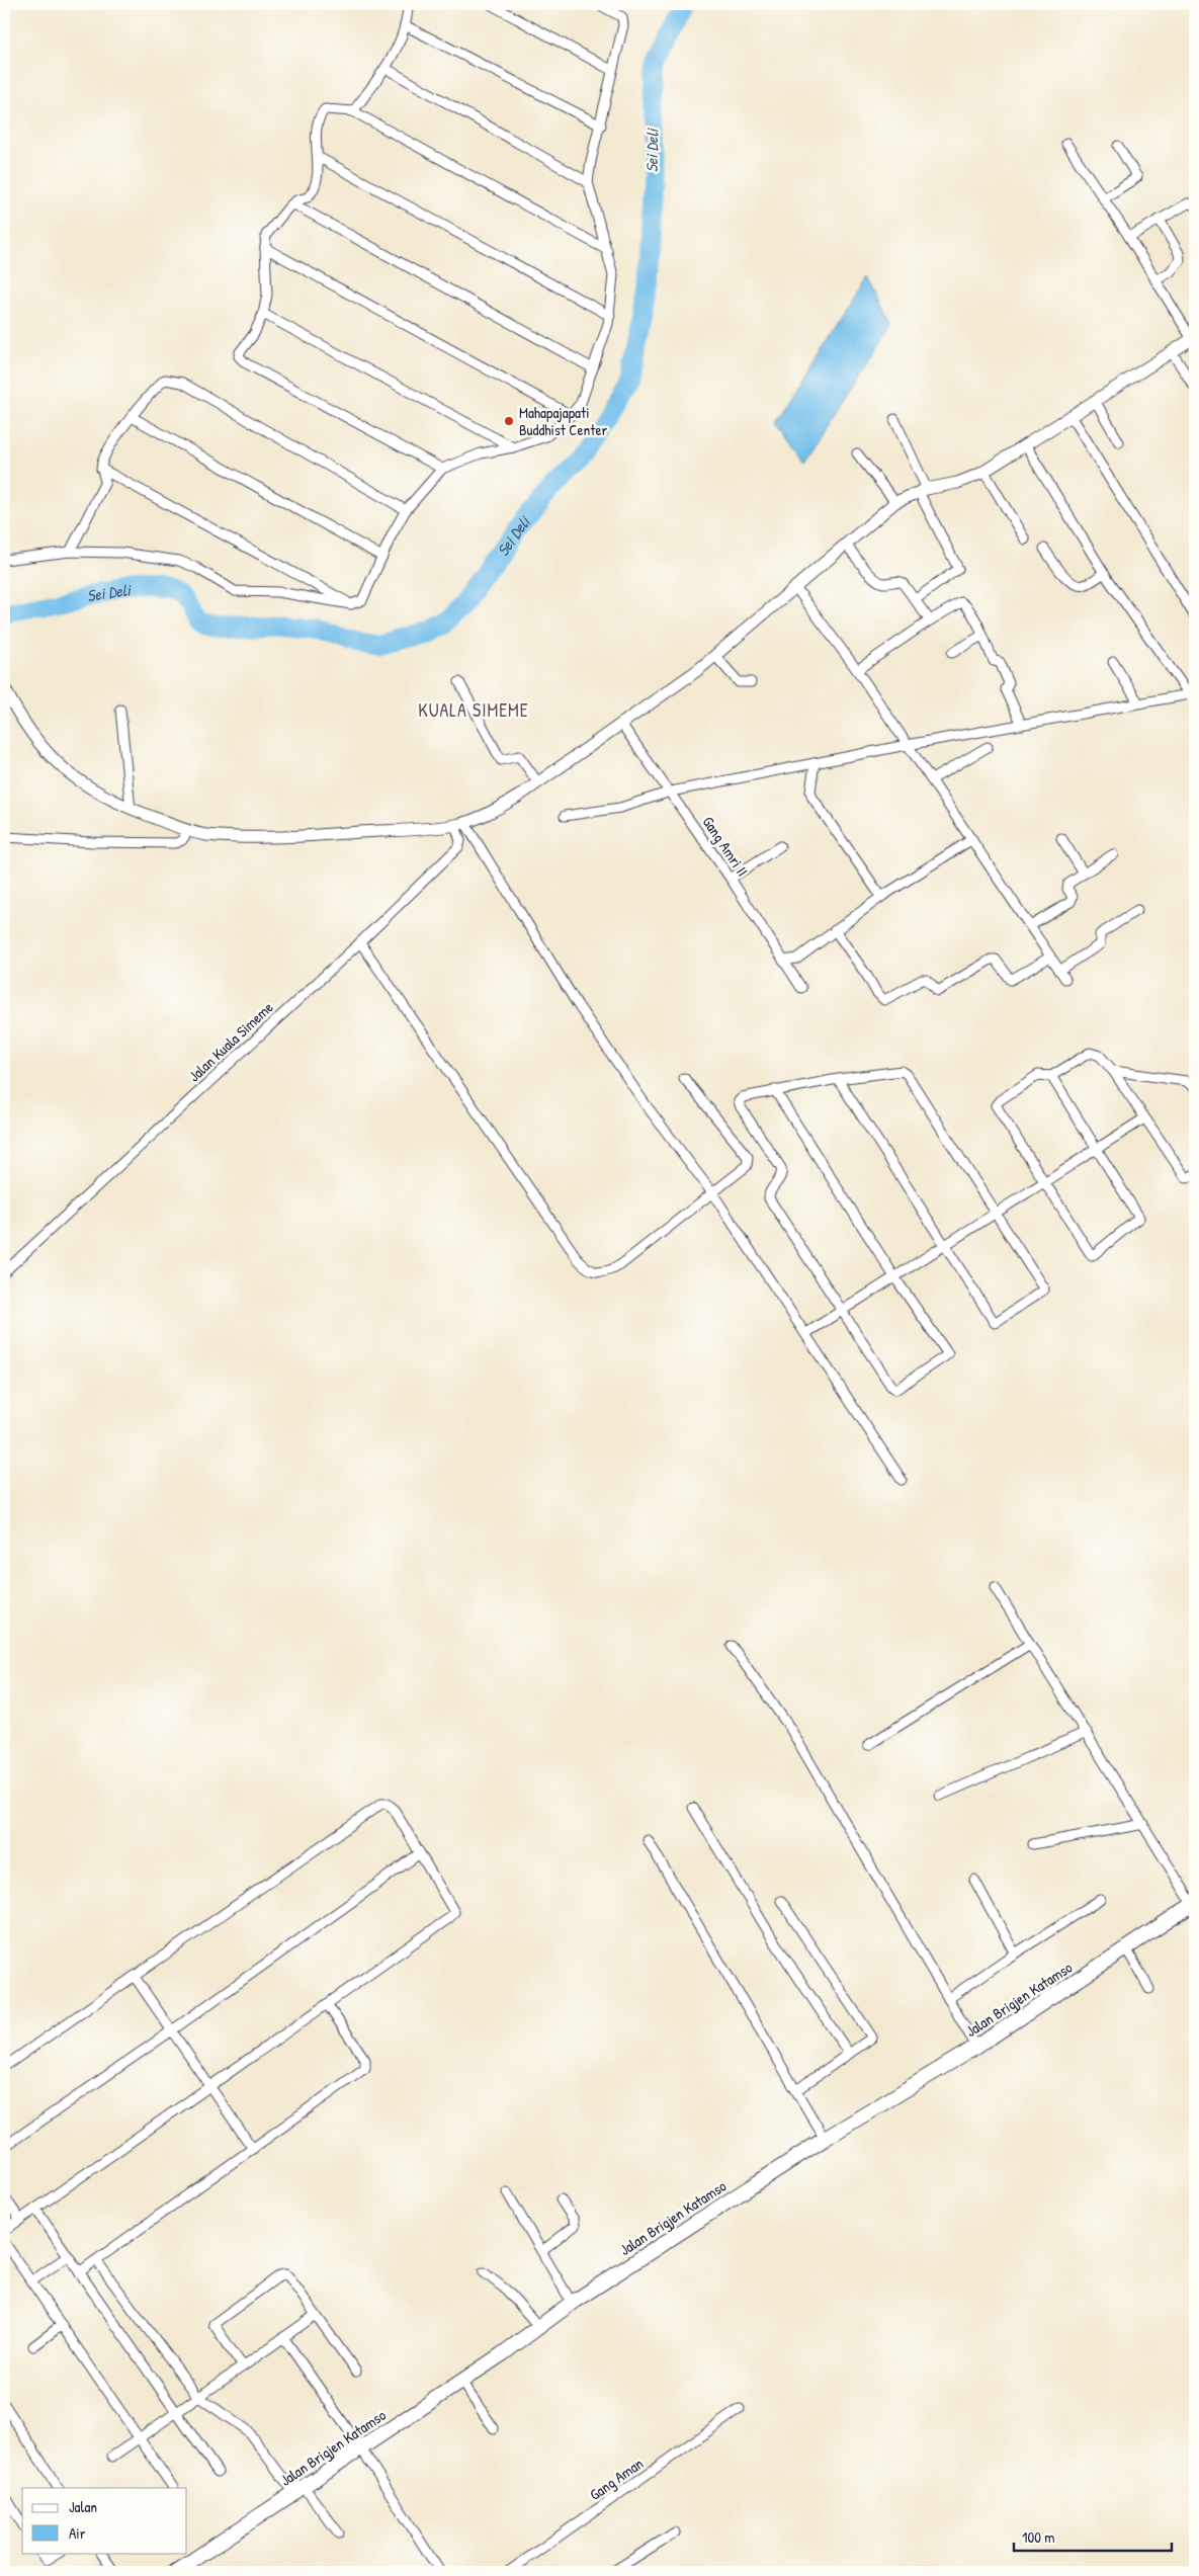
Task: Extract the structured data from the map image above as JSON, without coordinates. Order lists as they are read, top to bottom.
{
  "streets": {
    "main road": ["Jalan Brigjen Katamso"],
    "street": ["Gang Amri II", "Jalan Kuala Simeme", "Gang Aman"]
  },
  "districts": ["KUALA SIMEME"],
  "water": ["Sei Deli"],
  "places": ["Mahapajapati Buddhist Center"],
  "legend": ["Jalan", "Air"],
  "scale_bar": "100 m"
}
